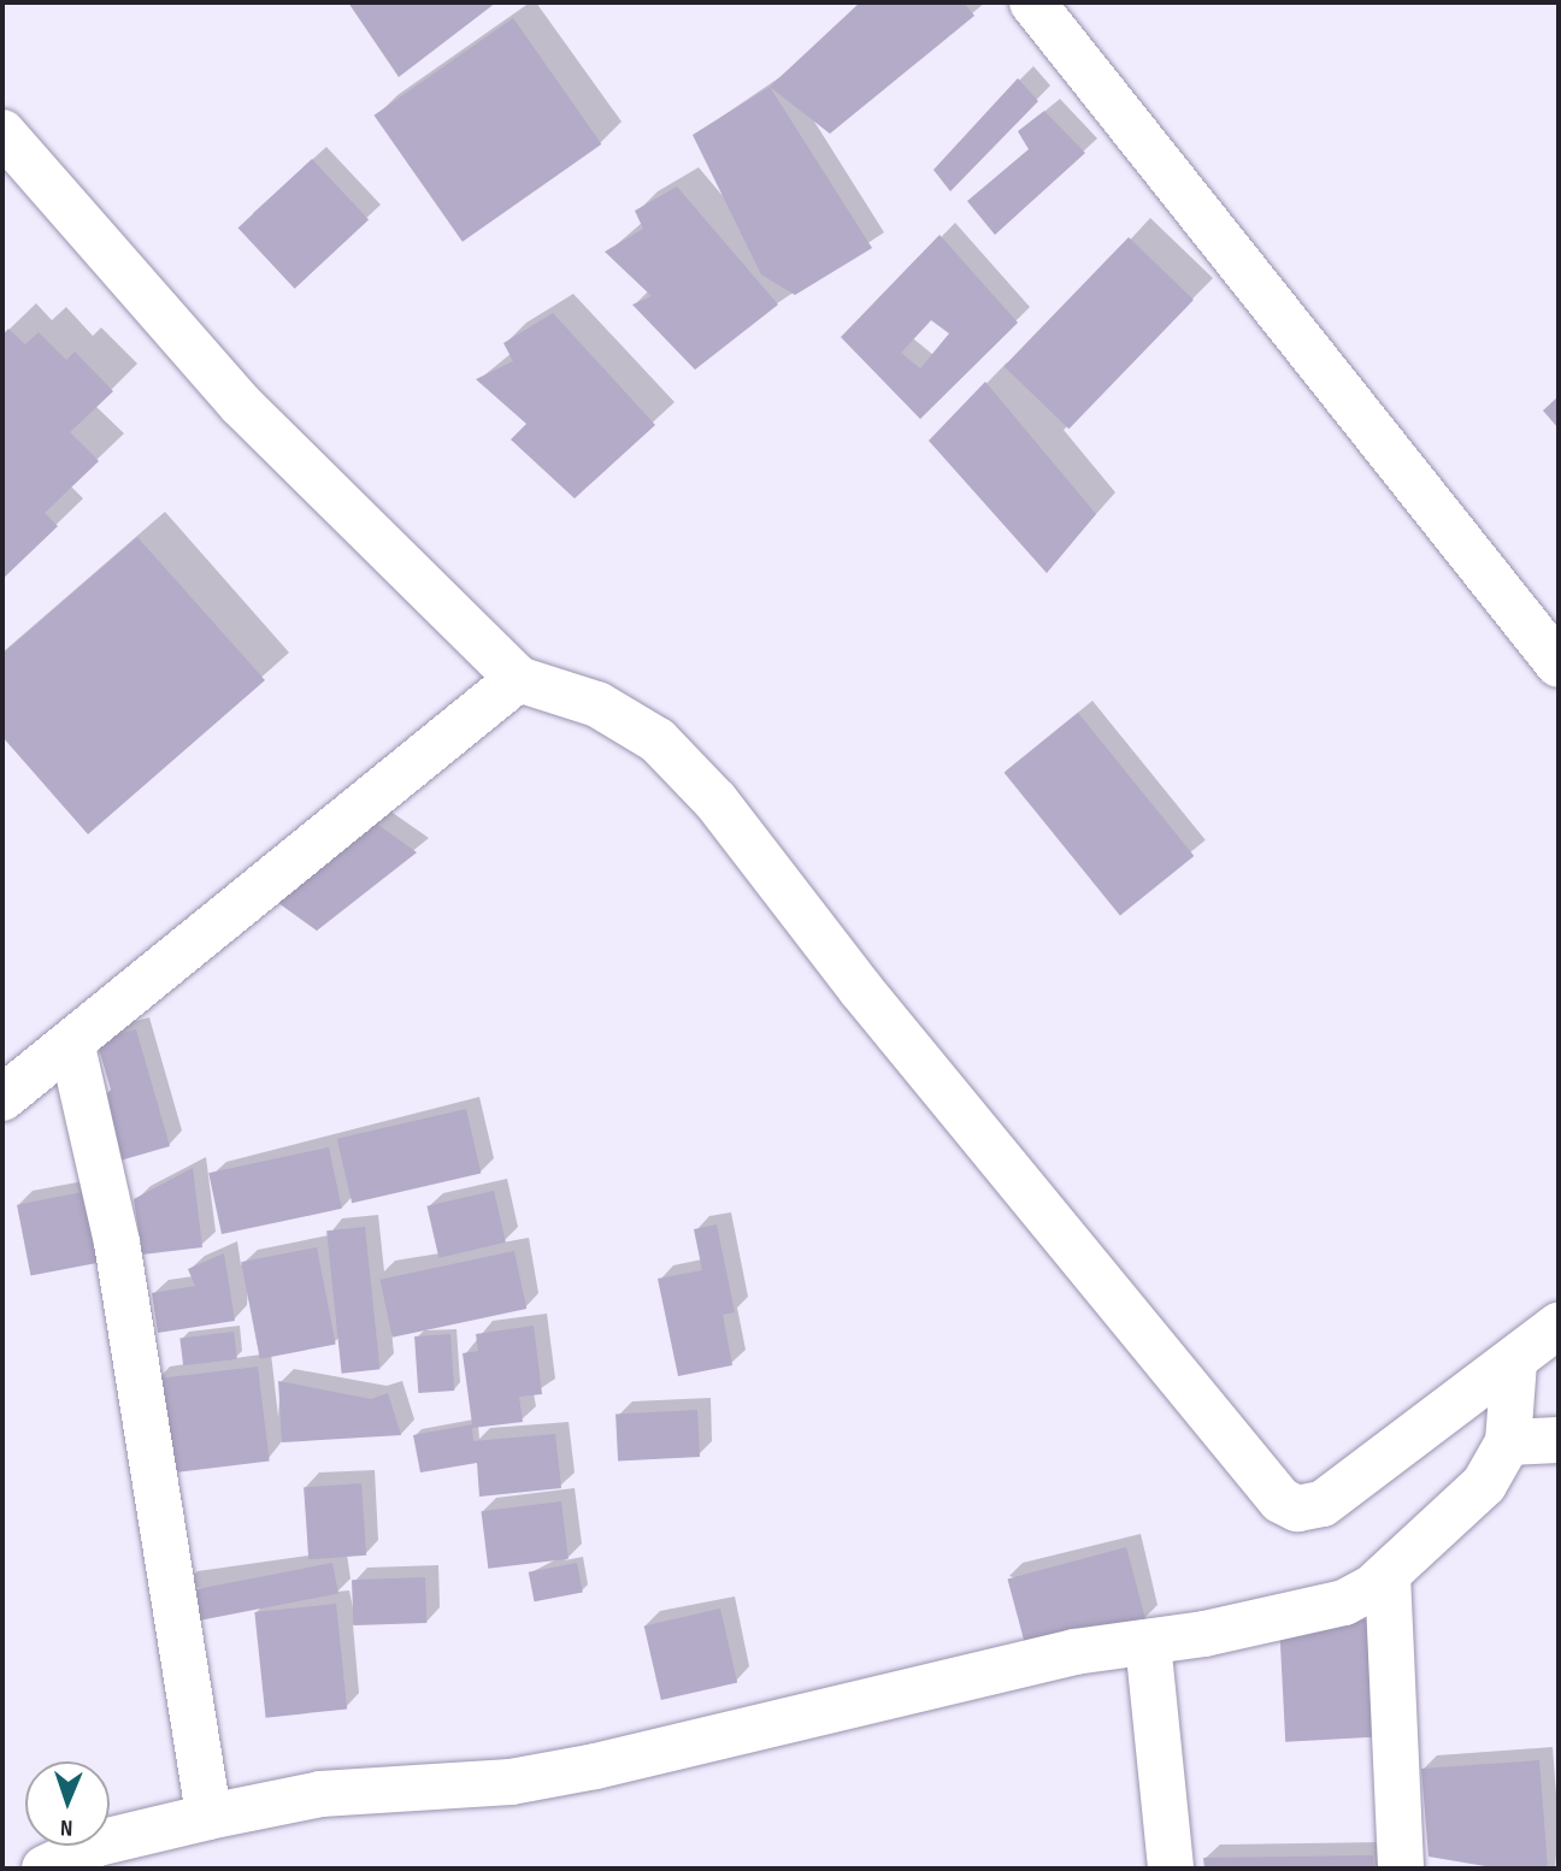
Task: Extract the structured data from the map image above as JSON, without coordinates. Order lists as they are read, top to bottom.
{
  "north": "bottom"
}
